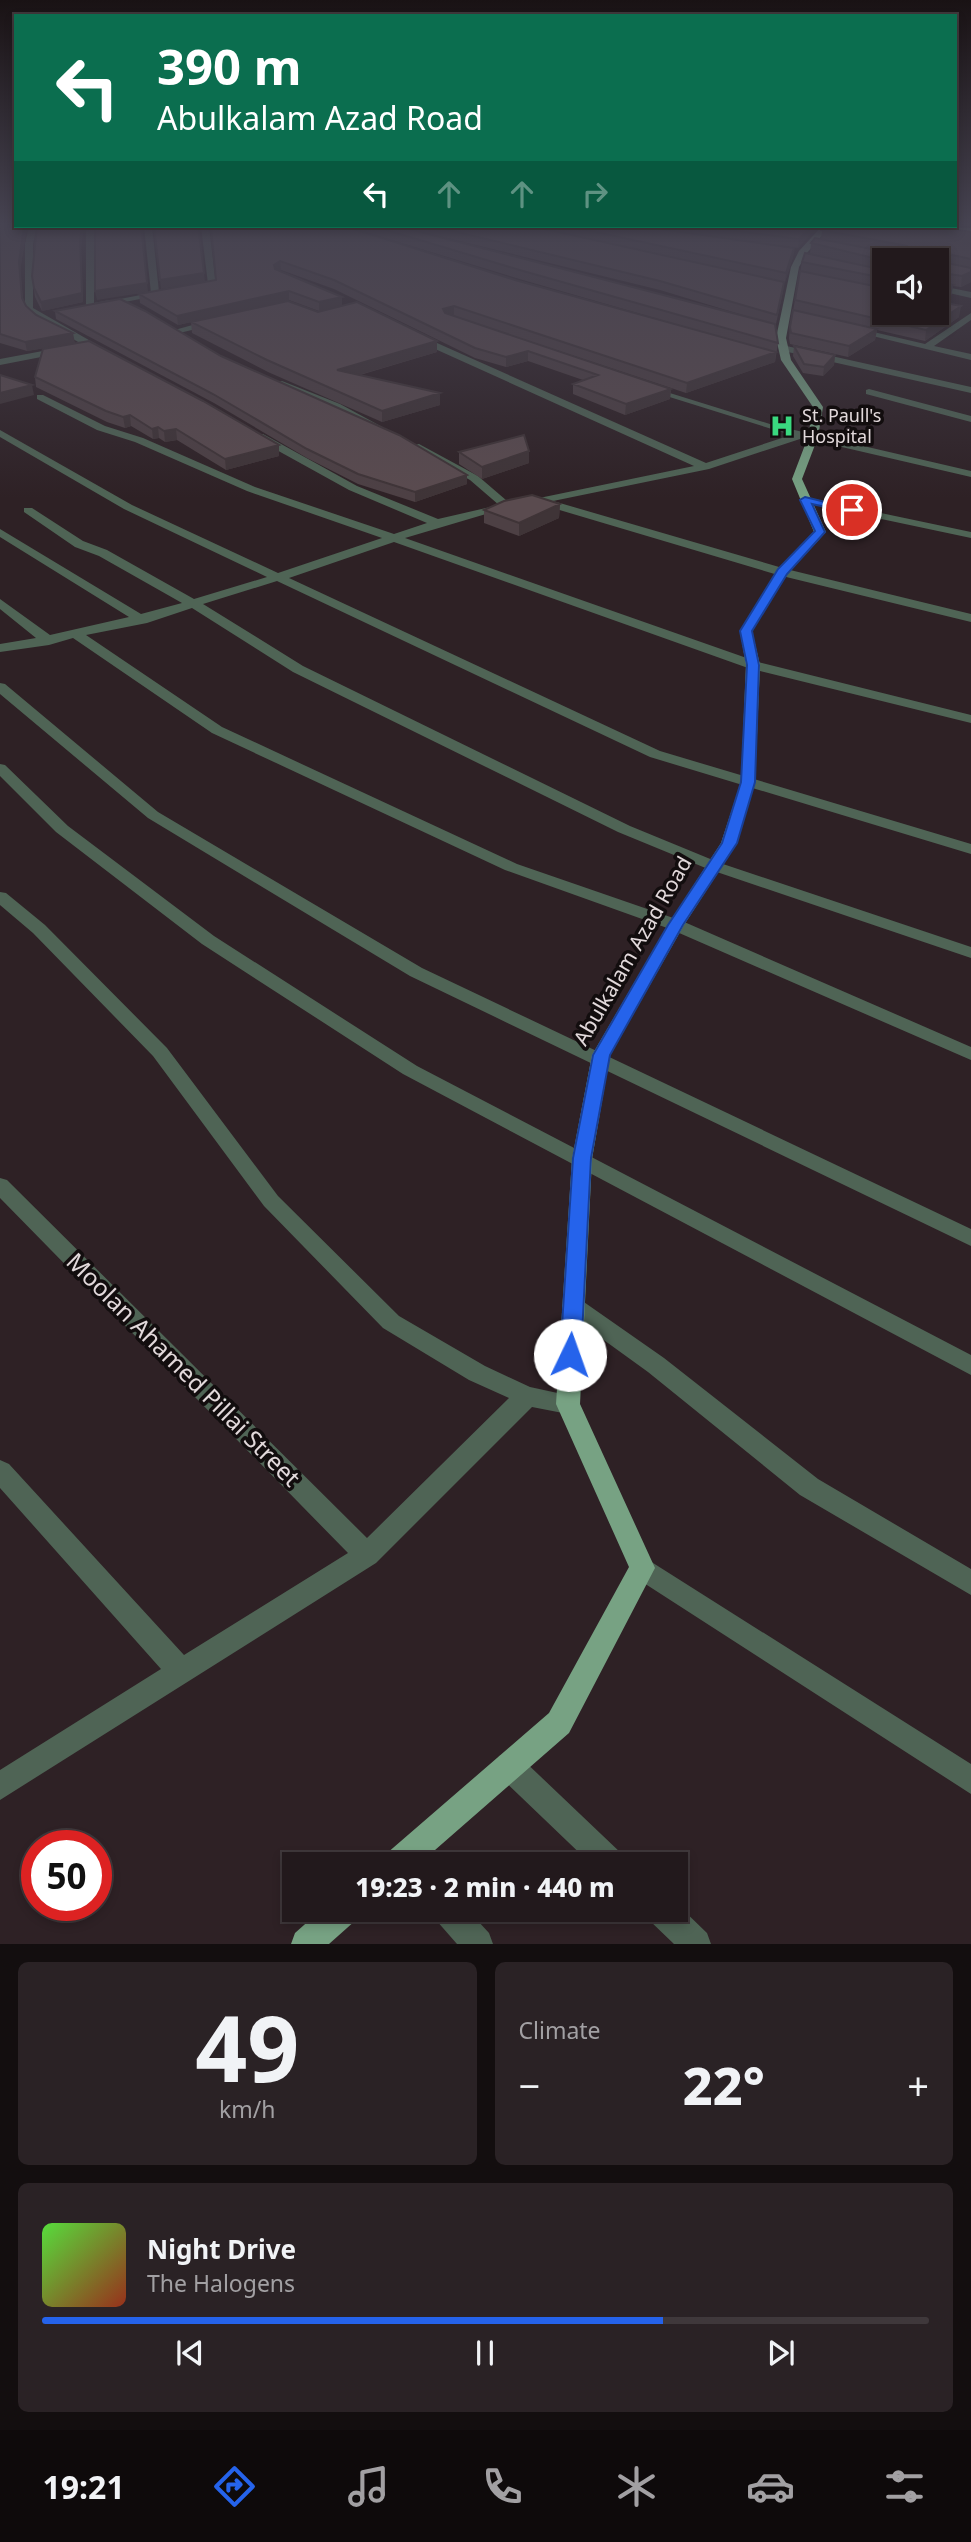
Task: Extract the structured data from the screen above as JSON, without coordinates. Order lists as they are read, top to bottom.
{
  "streets": {
    "main road": ["Abulkalam Azad Road"],
    "street": ["Moolan Ahamed Pillai Street"]
  },
  "places": {
    "hospital": ["St. Paull's Hospital"]
  },
  "page": {
    "turn": ["390 m", "Abulkalam Azad Road"],
    "limit": "50",
    "trip": "19:23 · 2 min · 440 m",
    "tile": [
      ["49", "km/h"],
      "Climate"
    ],
    "heat": ["−", "22°", "+"],
    "song": ["Night Drive", "The Halogens"],
    "tabs": "19:21"
  }
}
